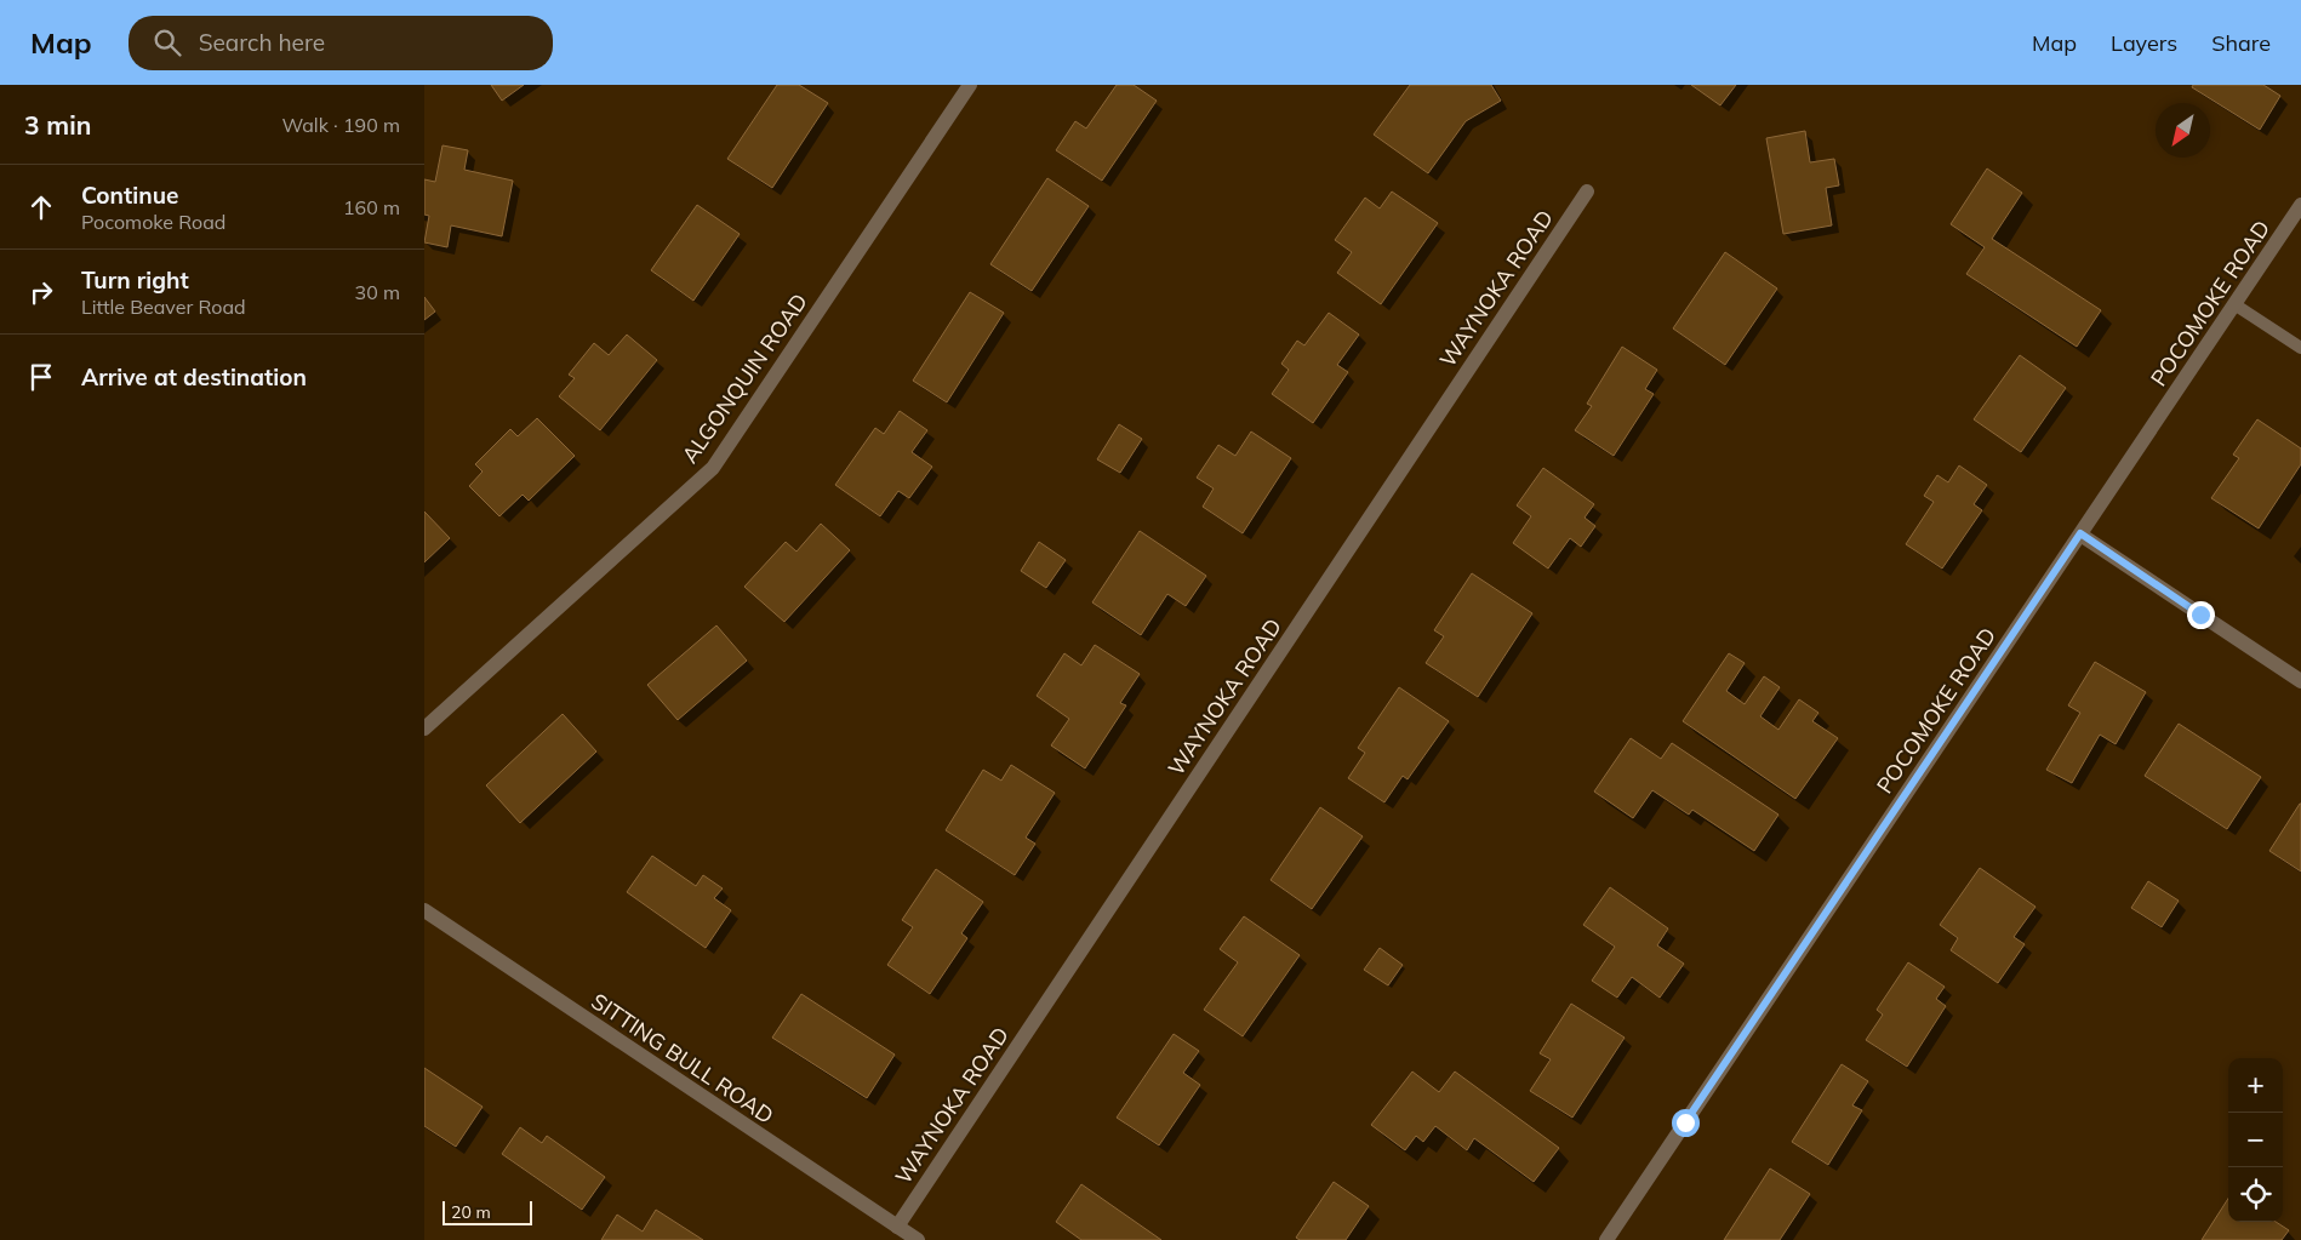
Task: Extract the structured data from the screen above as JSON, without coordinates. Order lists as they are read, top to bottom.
{
  "streets": {
    "street": [
      "WAYNOKA ROAD",
      "POCOMOKE ROAD",
      "ALGONQUIN ROAD",
      "SITTING BULL ROAD"
    ]
  },
  "crossings": [
    ["WAYNOKA ROAD", "SITTING BULL ROAD"]
  ],
  "scale_bar": "20 m",
  "north": "bottom left",
  "page": {
    "header": "Map",
    "search": "Search here",
    "nav": ["Map", "Layers", "Share"],
    "heading": ["3 min", "Walk · 190 m"],
    "list": [
      ["Continue", "Pocomoke Road", "160 m"],
      ["Turn right", "Little Beaver Road", "30 m"],
      "Arrive at destination"
    ],
    "map_buttons": ["+", "−"],
    "scale": "20 m"
  }
}
